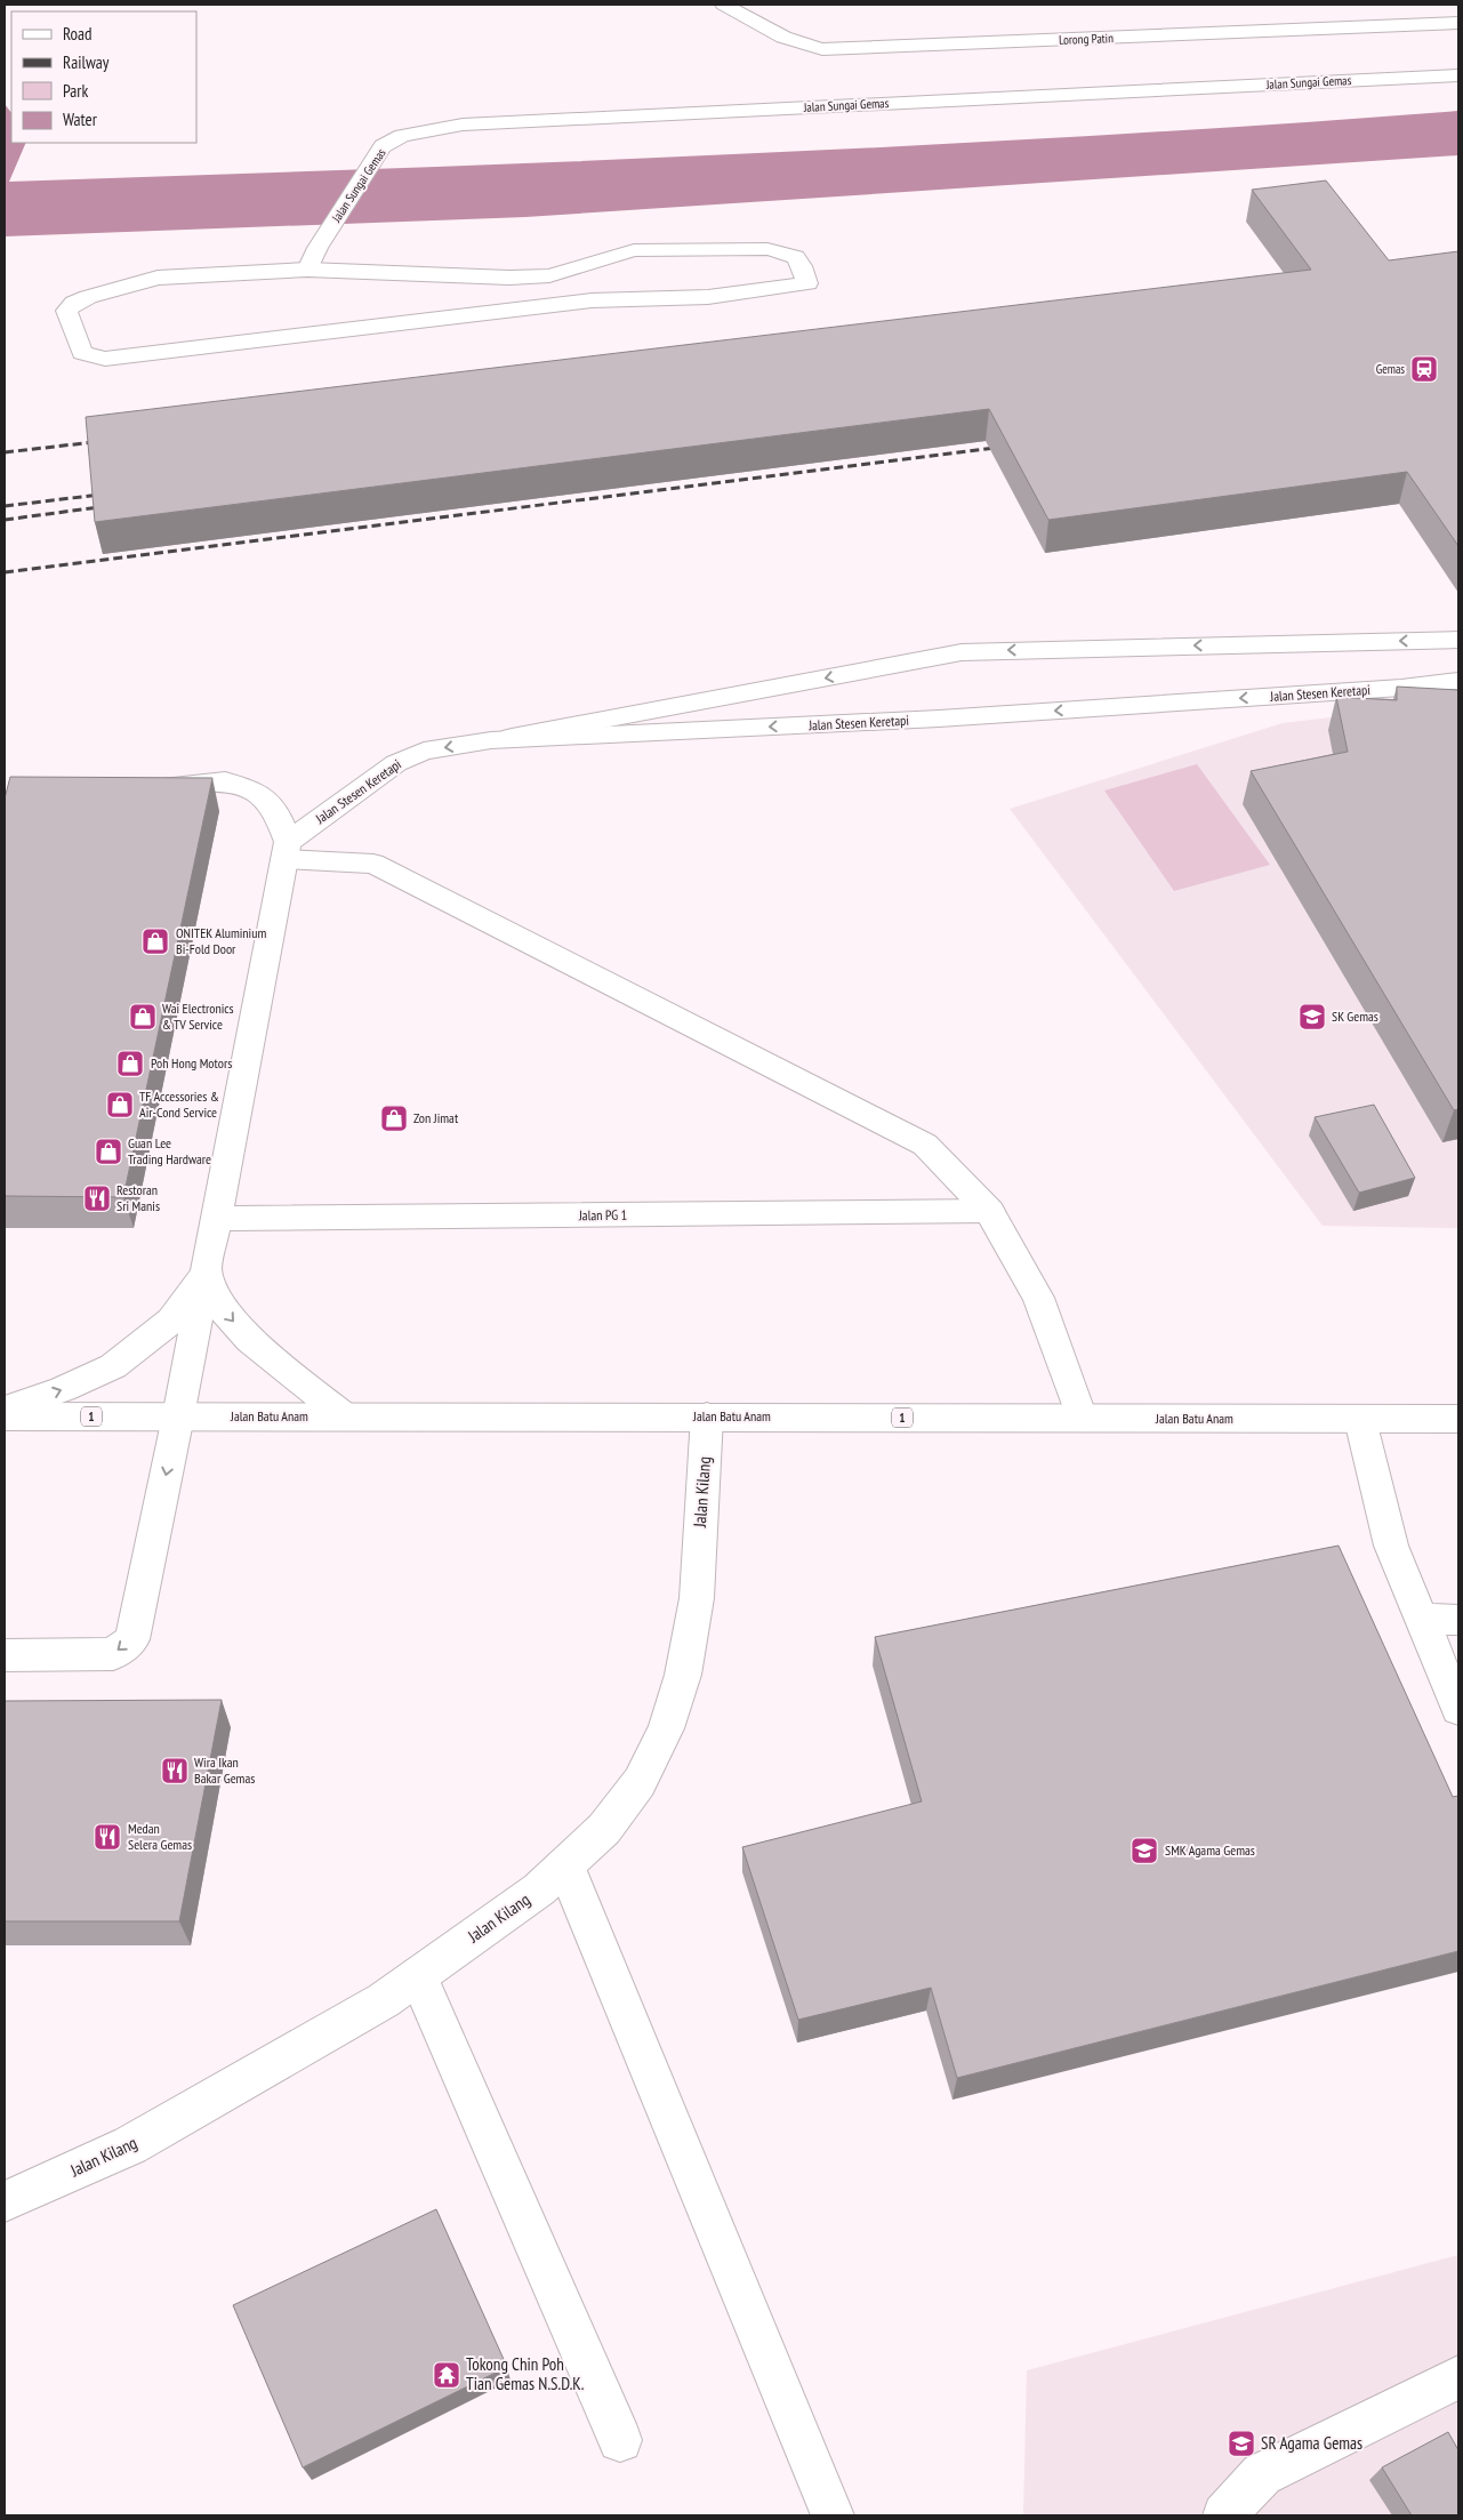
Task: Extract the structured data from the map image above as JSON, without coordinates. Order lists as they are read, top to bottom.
{
  "streets": {
    "main road": [
      "Lorong Patin",
      "Jalan Sungai Gemas",
      "Jalan Stesen Keretapi",
      "Jalan PG 1",
      "1",
      "Jalan Batu Anam",
      "Jalan Kilang"
    ]
  },
  "crossings": [
    ["Jalan Batu Anam", "Jalan Kilang"]
  ],
  "places": {
    "station": ["Gemas"],
    "shop": [
      "ONITEK Aluminium Bi-Fold Door",
      "Wai Electronics & TV Service",
      "Poh Hong Motors",
      "TF Accessories & Air-Cond Service",
      "Zon Jimat",
      "Guan Lee Trading Hardware"
    ],
    "school or university": ["SK Gemas", "SMK Agama Gemas", "SR Agama Gemas"],
    "restaurant": ["Restoran Sri Manis", "Wira Ikan Bakar Gemas", "Medan Selera Gemas"],
    "temple": ["Tokong Chin Poh Tian Gemas N.S.D.K."]
  },
  "legend": [
    "Road",
    "Railway",
    "Park",
    "Water"
  ]
}
